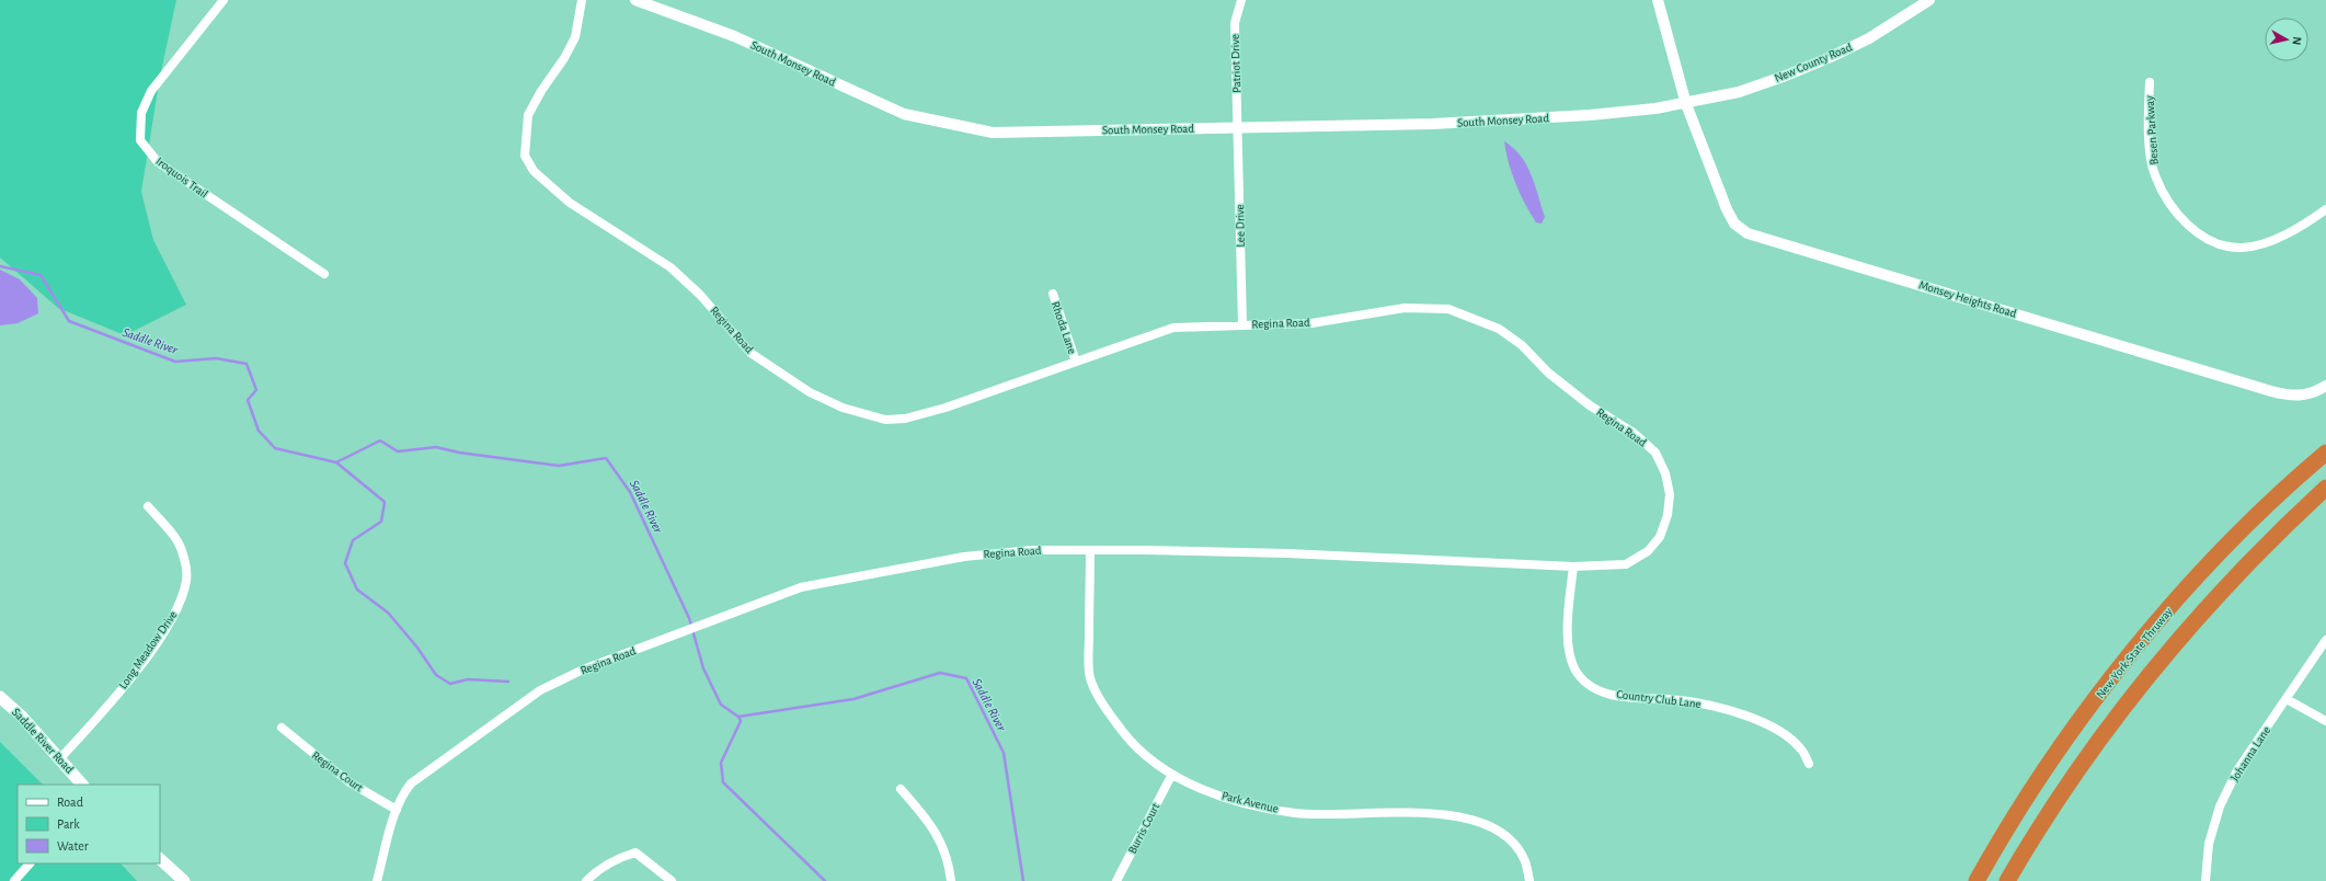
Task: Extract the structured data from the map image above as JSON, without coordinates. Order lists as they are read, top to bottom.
{
  "streets": {
    "highway": ["New York State Thruway"],
    "main road": ["Saddle River Road"],
    "street": [
      "New County Road",
      "South Monsey Road",
      "Patriot Drive",
      "Besen Parkway",
      "Iroquois Trail",
      "Lee Drive",
      "Monsey Heights Road",
      "Regina Road",
      "Rhoda Lane",
      "Long Meadow Drive",
      "Country Club Lane",
      "Johanna Lane",
      "Regina Court",
      "Park Avenue",
      "Burris Court"
    ]
  },
  "crossings": [
    ["New County Road", "South Monsey Road"],
    ["New County Road", "Monsey Heights Road"],
    ["South Monsey Road", "Patriot Drive"],
    ["South Monsey Road", "Lee Drive"],
    ["South Monsey Road", "Monsey Heights Road"],
    ["Patriot Drive", "Lee Drive"],
    ["Lee Drive", "Regina Road"],
    ["Regina Road", "Rhoda Lane"],
    ["Regina Road", "Country Club Lane"],
    ["Regina Road", "Regina Court"],
    ["Regina Road", "Park Avenue"],
    ["Long Meadow Drive", "Saddle River Road"],
    ["Park Avenue", "Burris Court"]
  ],
  "water": ["Saddle River"],
  "legend": ["Road", "Park", "Water"],
  "north": "right"
}
